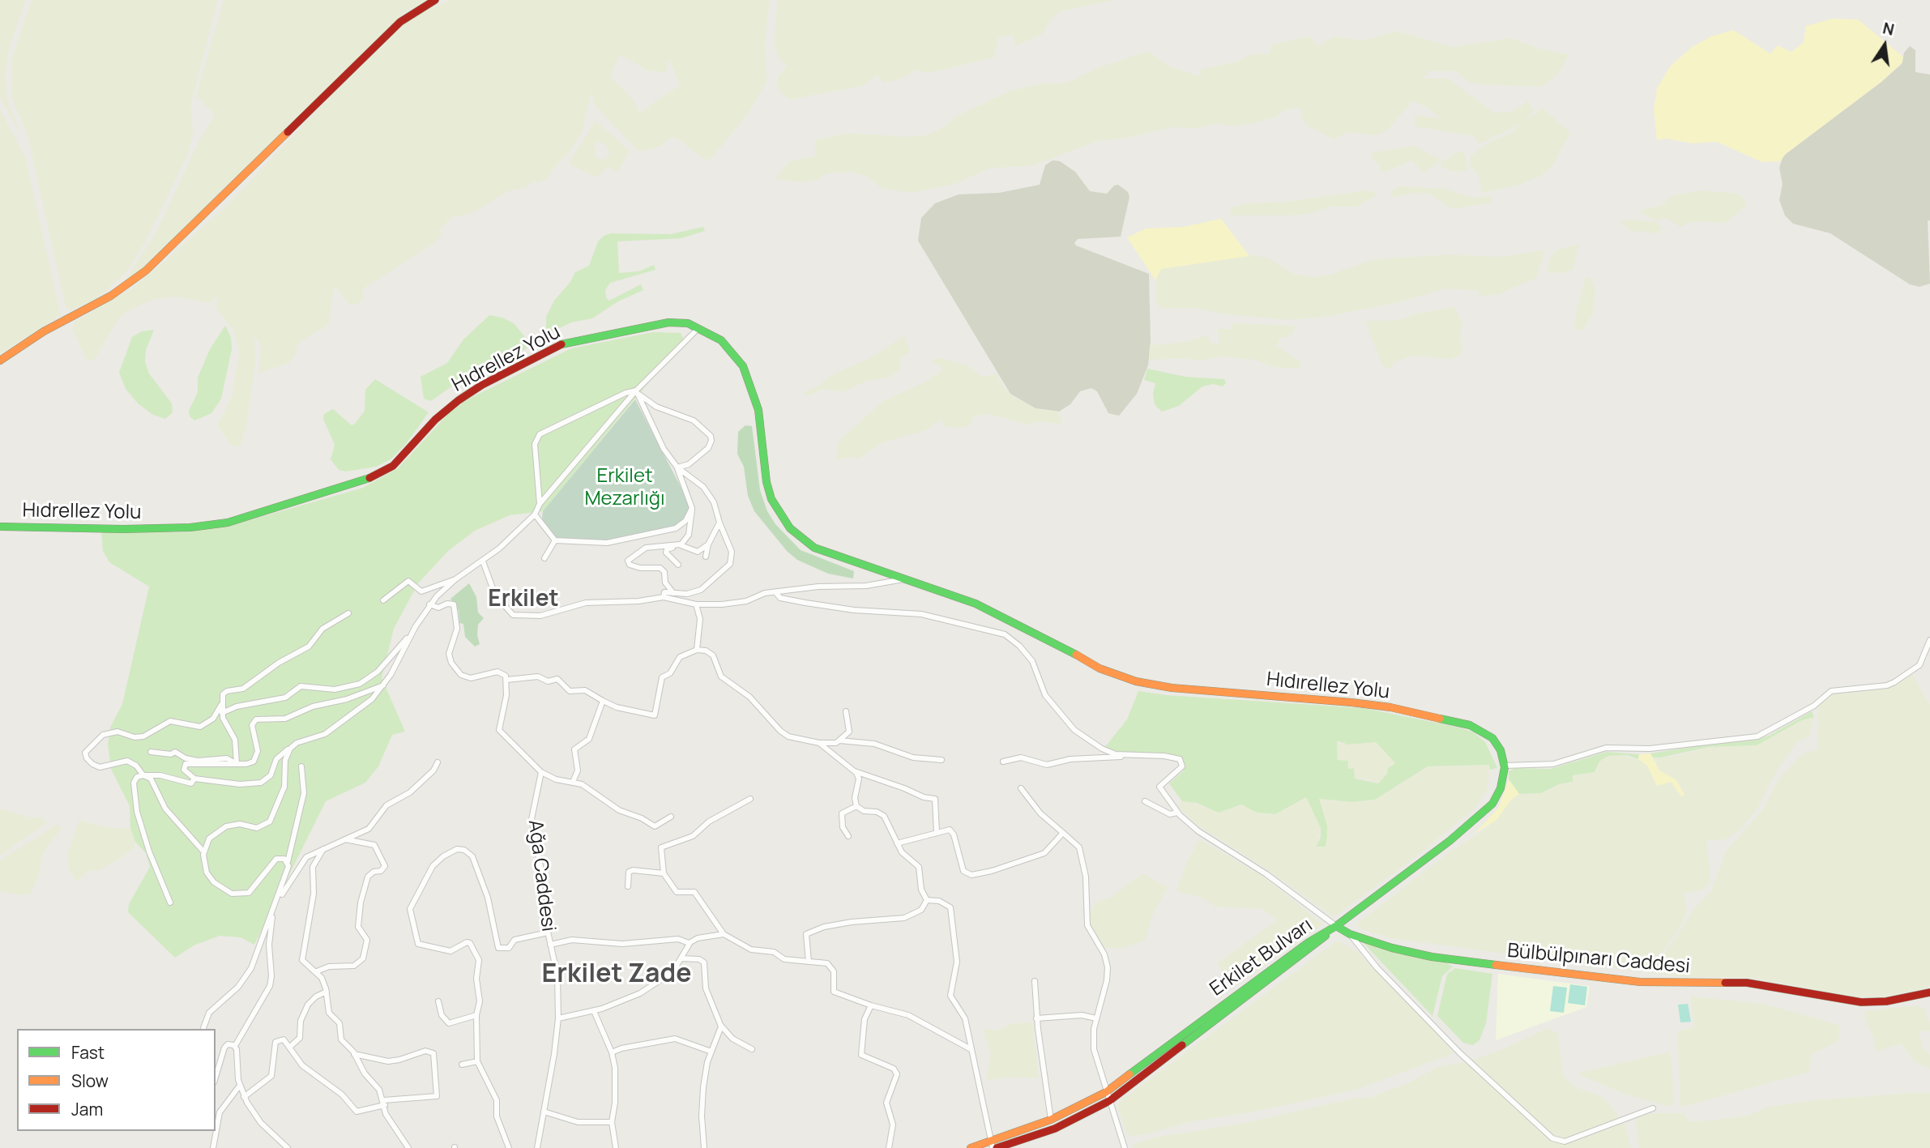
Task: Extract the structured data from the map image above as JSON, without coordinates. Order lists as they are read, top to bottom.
{
  "streets": {
    "street": [
      "Hıdrellez Yolu",
      "Hıdırellez Yolu",
      "Ağa Caddesi",
      "Erkilet Bulvarı",
      "Bülbülpınarı Caddesi"
    ]
  },
  "crossings": [
    ["Hıdrellez Yolu", "Hıdırellez Yolu"],
    ["Erkilet Bulvarı", "Bülbülpınarı Caddesi"]
  ],
  "districts": ["Erkilet", "Erkilet Zade"],
  "parks": ["Erkilet Mezarlığı"],
  "legend": ["Fast", "Slow", "Jam"],
  "north": "top"
}
